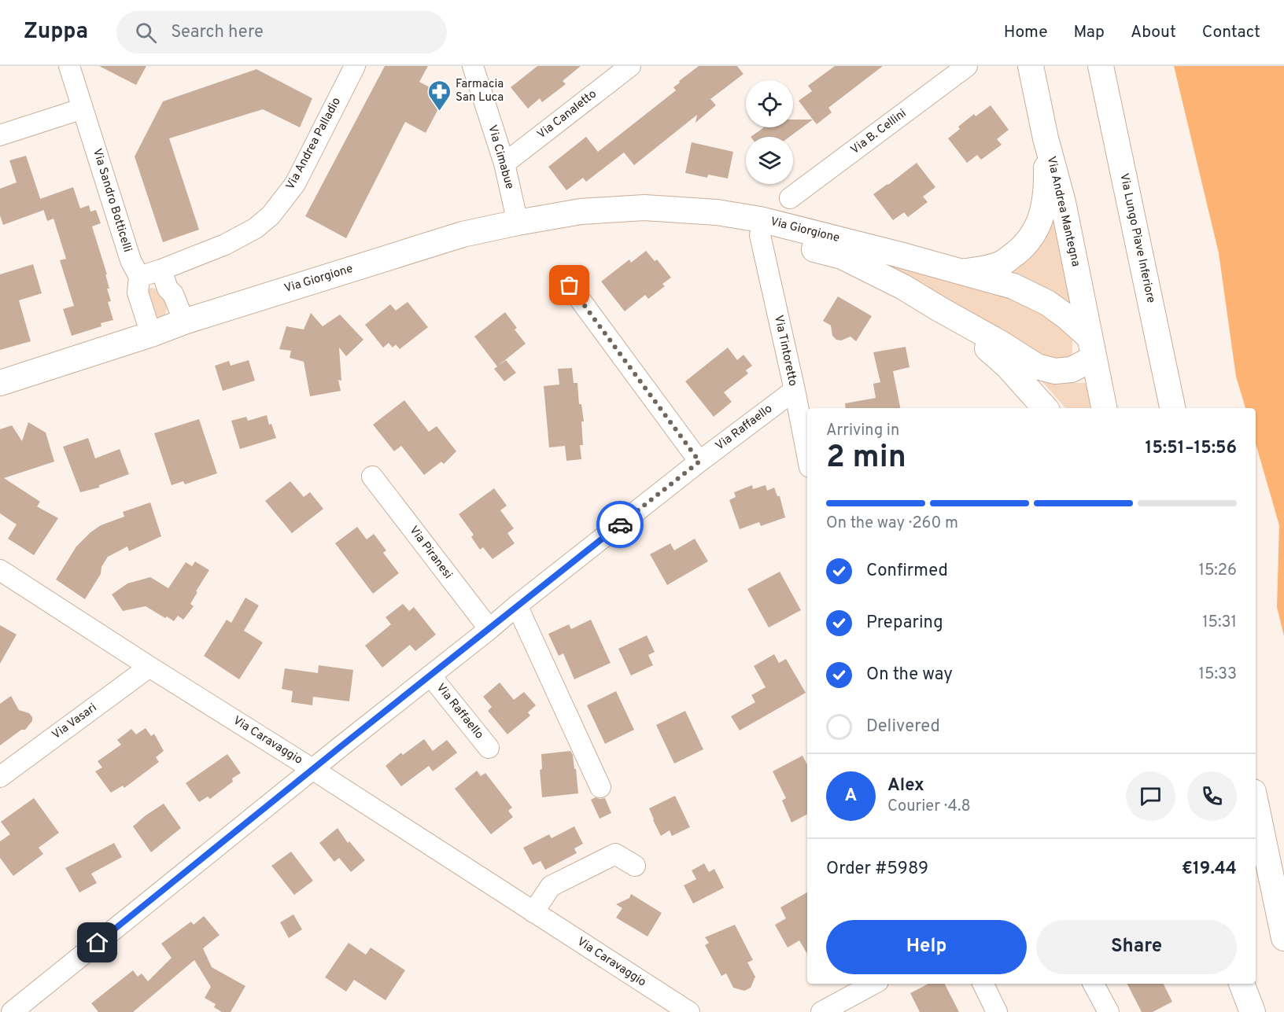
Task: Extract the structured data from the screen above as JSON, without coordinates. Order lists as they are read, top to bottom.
{
  "streets": {
    "main road": ["Via Andrea Mantegna", "Via Giorgione", "Via Lungo Piave Inferiore"],
    "street": [
      "Via Canaletto",
      "Via B. Cellini",
      "Via Andrea Palladio",
      "Via Cimabue",
      "Via Sandro Botticelli",
      "Via Tintoretto",
      "Via Raffaello",
      "Via Piranesi",
      "Via Vasari",
      "Via Caravaggio"
    ]
  },
  "crossings": [
    ["Via Canaletto", "Via Cimabue"],
    ["Via Andrea Palladio", "Via Sandro Botticelli"],
    ["Via Cimabue", "Via Giorgione"],
    ["Via Sandro Botticelli", "Via Giorgione"],
    ["Via Andrea Mantegna", "Via Giorgione"],
    ["Via Giorgione", "Via Tintoretto"],
    ["Via Tintoretto", "Via Raffaello"],
    ["Via Raffaello", "Via Piranesi"],
    ["Via Raffaello", "Via Caravaggio"],
    ["Via Vasari", "Via Caravaggio"]
  ],
  "places": {
    "pharmacy": ["Farmacia San Luca"]
  },
  "page": {
    "header": "Zuppa",
    "search": "Search here",
    "nav": [
      "Home",
      "Map",
      "About",
      "Contact"
    ],
    "heading": ["2 min", "Arriving in", "15:51–15:56"],
    "panel": [
      "Alex",
      "Courier · 4.8",
      "Order #5989",
      "€19.44"
    ],
    "bar": "On the way · 260 m",
    "list": [
      ["Confirmed", "15:26"],
      ["Preparing", "15:31"],
      ["On the way", "15:33"],
      "Delivered"
    ],
    "round": "A",
    "buttons": ["Help", "Share"]
  }
}
